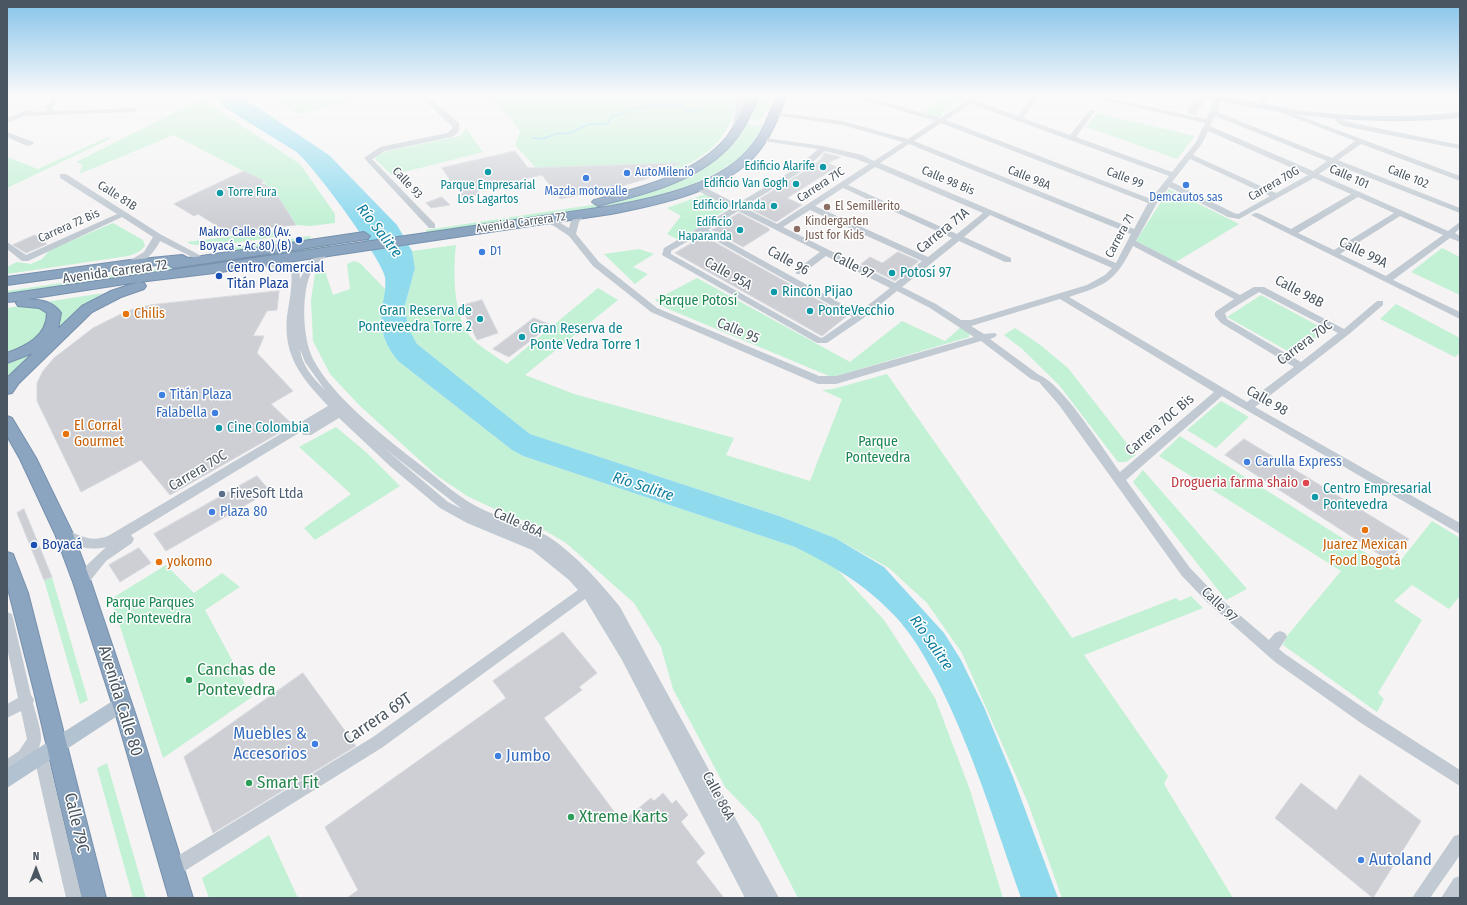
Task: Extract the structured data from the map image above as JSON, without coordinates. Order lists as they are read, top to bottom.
{
  "streets": {
    "highway": ["Avenida Carrera 72", "Avenida Calle 80"],
    "street": [
      "Calle 101",
      "Calle 102",
      "Calle 98A",
      "Calle 99",
      "Calle 98 Bis",
      "Calle 93",
      "Carrera 70G",
      "Carrera 71C",
      "Calle 81B",
      "Carrera 72 Bis",
      "Carrera 71A",
      "Carrera 71",
      "Calle 99A",
      "Calle 96",
      "Calle 97",
      "Calle 95A",
      "Calle 98B",
      "Calle 95",
      "Carrera 70C",
      "Calle 98",
      "Carrera 70C Bis",
      "Calle 86A",
      "Carrera 69T",
      "Calle 79C"
    ]
  },
  "crossings": [
    ["Calle 101", "Carrera 70G"],
    ["Calle 102", "Carrera 70G"],
    ["Calle 98A", "Carrera 71C"],
    ["Calle 98A", "Carrera 71"],
    ["Calle 98A", "Calle 98B"],
    ["Calle 99", "Carrera 71"],
    ["Calle 98 Bis", "Carrera 71C"],
    ["Calle 98 Bis", "Avenida Carrera 72"],
    ["Calle 98 Bis", "Carrera 71A"],
    ["Calle 98 Bis", "Carrera 71"],
    ["Calle 93", "Avenida Carrera 72"],
    ["Carrera 70G", "Carrera 71"],
    ["Carrera 71C", "Calle 97"],
    ["Calle 81B", "Avenida Carrera 72"],
    ["Calle 81B", "Carrera 72 Bis"],
    ["Avenida Carrera 72", "Calle 97"],
    ["Avenida Carrera 72", "Calle 95"],
    ["Avenida Carrera 72", "Calle 86A"],
    ["Carrera 71A", "Calle 96"],
    ["Carrera 71A", "Calle 97"],
    ["Carrera 71A", "Calle 95A"],
    ["Carrera 71", "Calle 97"],
    ["Carrera 71", "Calle 98"],
    ["Calle 96", "Calle 95A"],
    ["Calle 97", "Calle 95"],
    ["Calle 97", "Carrera 70C Bis"],
    ["Calle 98B", "Carrera 70C"],
    ["Carrera 70C", "Calle 98"],
    ["Carrera 70C", "Calle 86A"],
    ["Carrera 70C", "Avenida Calle 80"],
    ["Calle 98", "Carrera 70C Bis"],
    ["Calle 86A", "Carrera 69T"],
    ["Avenida Calle 80", "Carrera 69T"]
  ],
  "water": ["Río Salitre"],
  "parks": ["Parque Potosí", "Parque Pontevedra", "Parque Parques de Pontevedra"],
  "places": [
    "Edificio Alarife",
    "Parque Empresarial Los Lagartos",
    "AutoMilenio",
    "Mazda motovalle",
    "Edificio Van Gogh",
    "Demcautos sas",
    "Torre Fura",
    "Edificio Irlanda",
    "El Semillerito",
    "Kindergarten Just for Kids",
    "Edificio Haparanda",
    "Makro Calle 80 (Av. Boyacá - Ac 80) (B)",
    "D1",
    "Potosí 97",
    "Centro Comercial Titán Plaza",
    "Rincón Pijao",
    "PonteVecchio",
    "Chilis",
    "Gran Reserva de Ponteveedra Torre 2",
    "Gran Reserva de Ponte Vedra Torre 1",
    "Titán Plaza",
    "Falabella",
    "Cine Colombia",
    "El Corral Gourmet",
    "Carulla Express",
    "Drogueria farma shaio",
    "FiveSoft Ltda",
    "Centro Empresarial Pontevedra",
    "Plaza 80",
    "Juarez Mexican Food Bogotá",
    "Boyacá",
    "yokomo",
    "Canchas de Pontevedra",
    "Muebles & Accesorios",
    "Jumbo",
    "Smart Fit",
    "Xtreme Karts",
    "Autoland"
  ],
  "north": "top"
}
